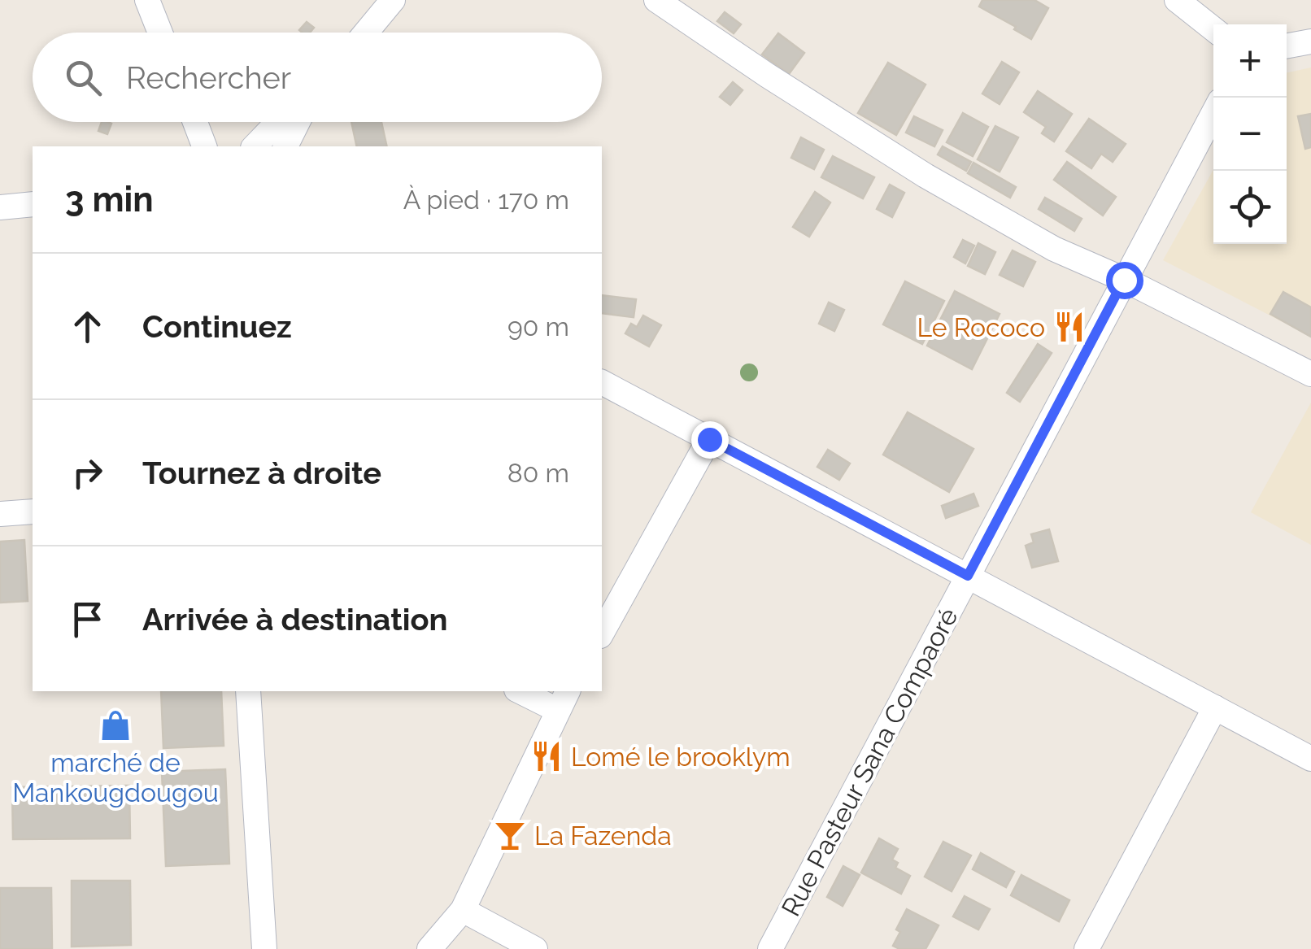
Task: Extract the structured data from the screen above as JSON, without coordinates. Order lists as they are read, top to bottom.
{
  "streets": {
    "street": ["Rue Pasteur Sana Compaoré"]
  },
  "places": {
    "restaurant": ["Le Rococo", "Lomé le brooklym"],
    "shop": ["marché de Mankougdougou"],
    "bar": ["La Fazenda"]
  },
  "page": {
    "map_buttons": ["+", "−"],
    "search": "Rechercher",
    "heading": ["3 min", "À pied · 170 m"],
    "list": [
      ["Continuez", "90 m"],
      ["Tournez à droite", "80 m"],
      "Arrivée à destination"
    ]
  }
}
